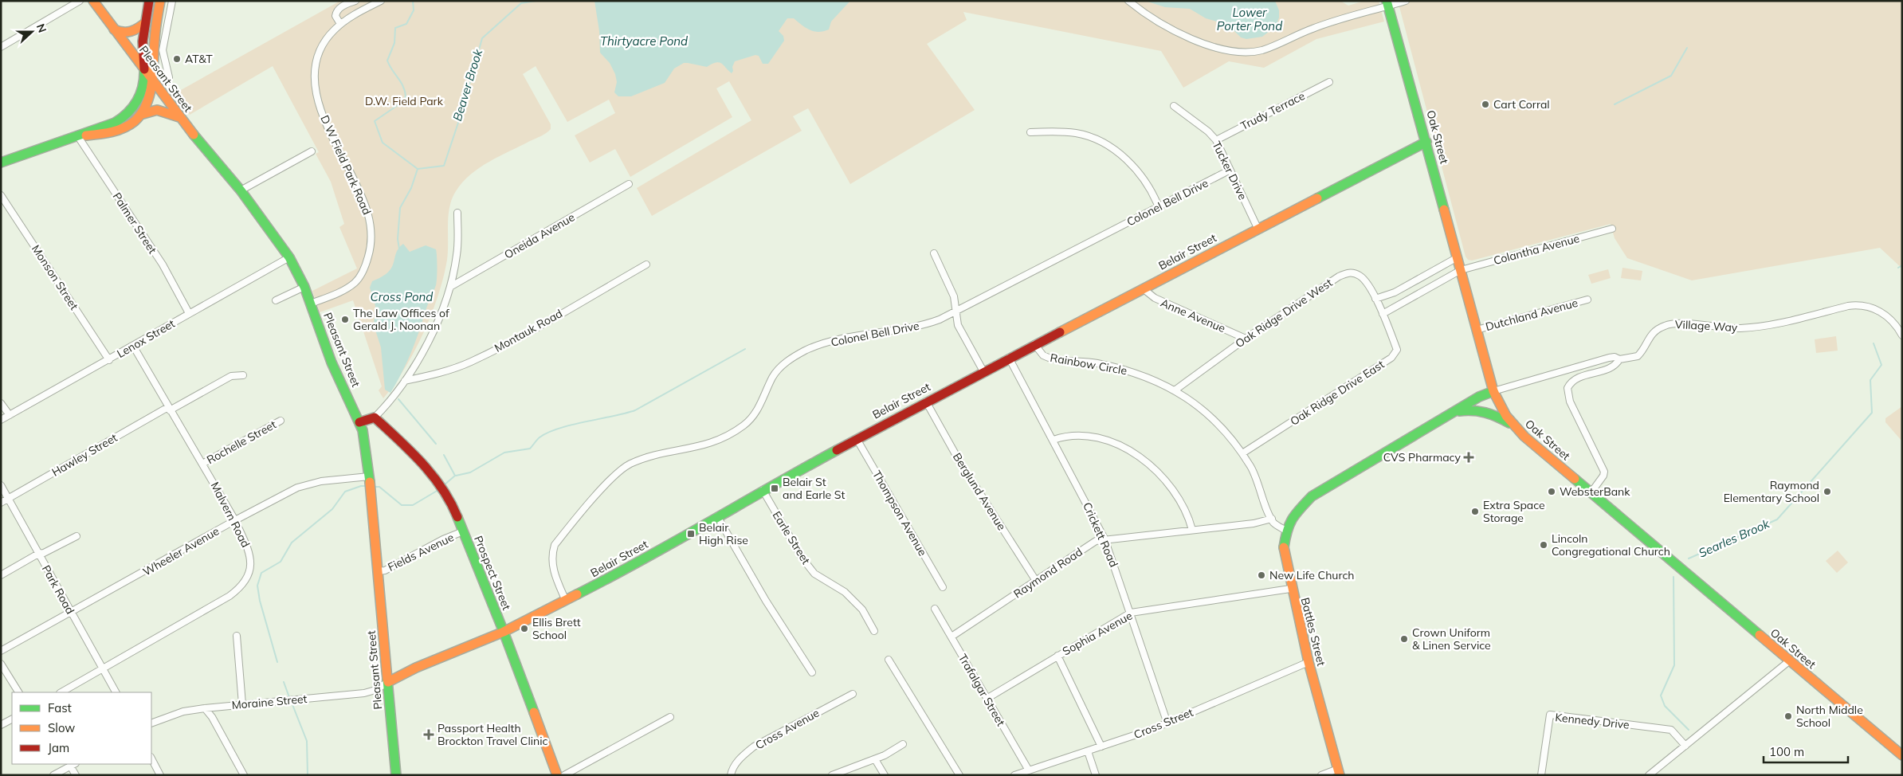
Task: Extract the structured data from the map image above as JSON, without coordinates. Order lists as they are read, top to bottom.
{
  "streets": {
    "main road": [
      "Pleasant Street",
      "Oak Street",
      "Belair Street",
      "Prospect Street",
      "Battles Street"
    ],
    "street": [
      "Trudy Terrace",
      "D W Field Park Road",
      "Tucker Drive",
      "Colonel Bell Drive",
      "Palmer Street",
      "Oneida Avenue",
      "Colantha Avenue",
      "Monson Street",
      "Oak Ridge Drive West",
      "Dutchland Avenue",
      "Anne Avenue",
      "Village Way",
      "Montauk Road",
      "Lenox Street",
      "Rainbow Circle",
      "Oak Ridge Drive East",
      "Rochelle Street",
      "Hawley Street",
      "Berglund Avenue",
      "Thompson Avenue",
      "Malvern Road",
      "Crickett Road",
      "Earle Street",
      "Wheeler Avenue",
      "Fields Avenue",
      "Raymond Road",
      "Park Road",
      "Sophia Avenue",
      "Trafalgar Street",
      "Moraine Street",
      "Kennedy Drive",
      "Cross Street",
      "Cross Avenue"
    ]
  },
  "crossings": [
    ["Pleasant Street", "D W Field Park Road"],
    ["Pleasant Street", "Belair Street"],
    ["Pleasant Street", "Lenox Street"],
    ["Pleasant Street", "Wheeler Avenue"],
    ["Pleasant Street", "Fields Avenue"],
    ["Pleasant Street", "Moraine Street"],
    ["Trudy Terrace", "Tucker Drive"],
    ["Oak Street", "Colantha Avenue"],
    ["Oak Street", "Belair Street"],
    ["Oak Street", "Dutchland Avenue"],
    ["Oak Street", "Village Way"],
    ["Oak Street", "Battles Street"],
    ["Tucker Drive", "Colonel Bell Drive"],
    ["Tucker Drive", "Belair Street"],
    ["Colonel Bell Drive", "Belair Street"],
    ["Palmer Street", "Lenox Street"],
    ["Colantha Avenue", "Oak Ridge Drive West"],
    ["Colantha Avenue", "Oak Ridge Drive East"],
    ["Belair Street", "Anne Avenue"],
    ["Belair Street", "Rainbow Circle"],
    ["Belair Street", "Berglund Avenue"],
    ["Belair Street", "Thompson Avenue"],
    ["Belair Street", "Crickett Road"],
    ["Belair Street", "Earle Street"],
    ["Belair Street", "Prospect Street"],
    ["Belair Street", "Moraine Street"],
    ["Monson Street", "Lenox Street"],
    ["Oak Ridge Drive West", "Anne Avenue"],
    ["Oak Ridge Drive West", "Rainbow Circle"],
    ["Oak Ridge Drive West", "Oak Ridge Drive East"],
    ["Lenox Street", "Malvern Road"],
    ["Rainbow Circle", "Oak Ridge Drive East"],
    ["Rainbow Circle", "Raymond Road"],
    ["Rainbow Circle", "Battles Street"],
    ["Rochelle Street", "Malvern Road"],
    ["Hawley Street", "Malvern Road"],
    ["Hawley Street", "Park Road"],
    ["Berglund Avenue", "Raymond Road"],
    ["Malvern Road", "Wheeler Avenue"],
    ["Malvern Road", "Park Road"],
    ["Crickett Road", "Raymond Road"],
    ["Crickett Road", "Sophia Avenue"],
    ["Crickett Road", "Cross Street"],
    ["Wheeler Avenue", "Park Road"],
    ["Fields Avenue", "Prospect Street"],
    ["Raymond Road", "Trafalgar Street"],
    ["Battles Street", "Sophia Avenue"],
    ["Battles Street", "Cross Street"],
    ["Sophia Avenue", "Trafalgar Street"],
    ["Trafalgar Street", "Cross Street"]
  ],
  "water": [
    "Lower Porter Pond",
    "Thirtyacre Pond",
    "Beaver Brook",
    "Cross Pond",
    "Searles Brook"
  ],
  "parks": ["D.W. Field Park"],
  "places": {
    "other": [
      "AT&T",
      "Cart Corral",
      "The Law Offices of Gerald J. Noonan",
      "WebsterBank",
      "Raymond Elementary School",
      "Extra Space Storage",
      "Lincoln Congregational Church",
      "New Life Church",
      "Ellis Brett School",
      "Crown Uniform & Linen Service",
      "North Middle School"
    ],
    "health": ["CVS Pharmacy", "Passport Health Brockton Travel Clinic"],
    "transit": ["Belair St and Earle St", "Belair High Rise"]
  },
  "legend": ["Fast", "Slow", "Jam"],
  "scale_bar": "100 m",
  "north": "right"
}
